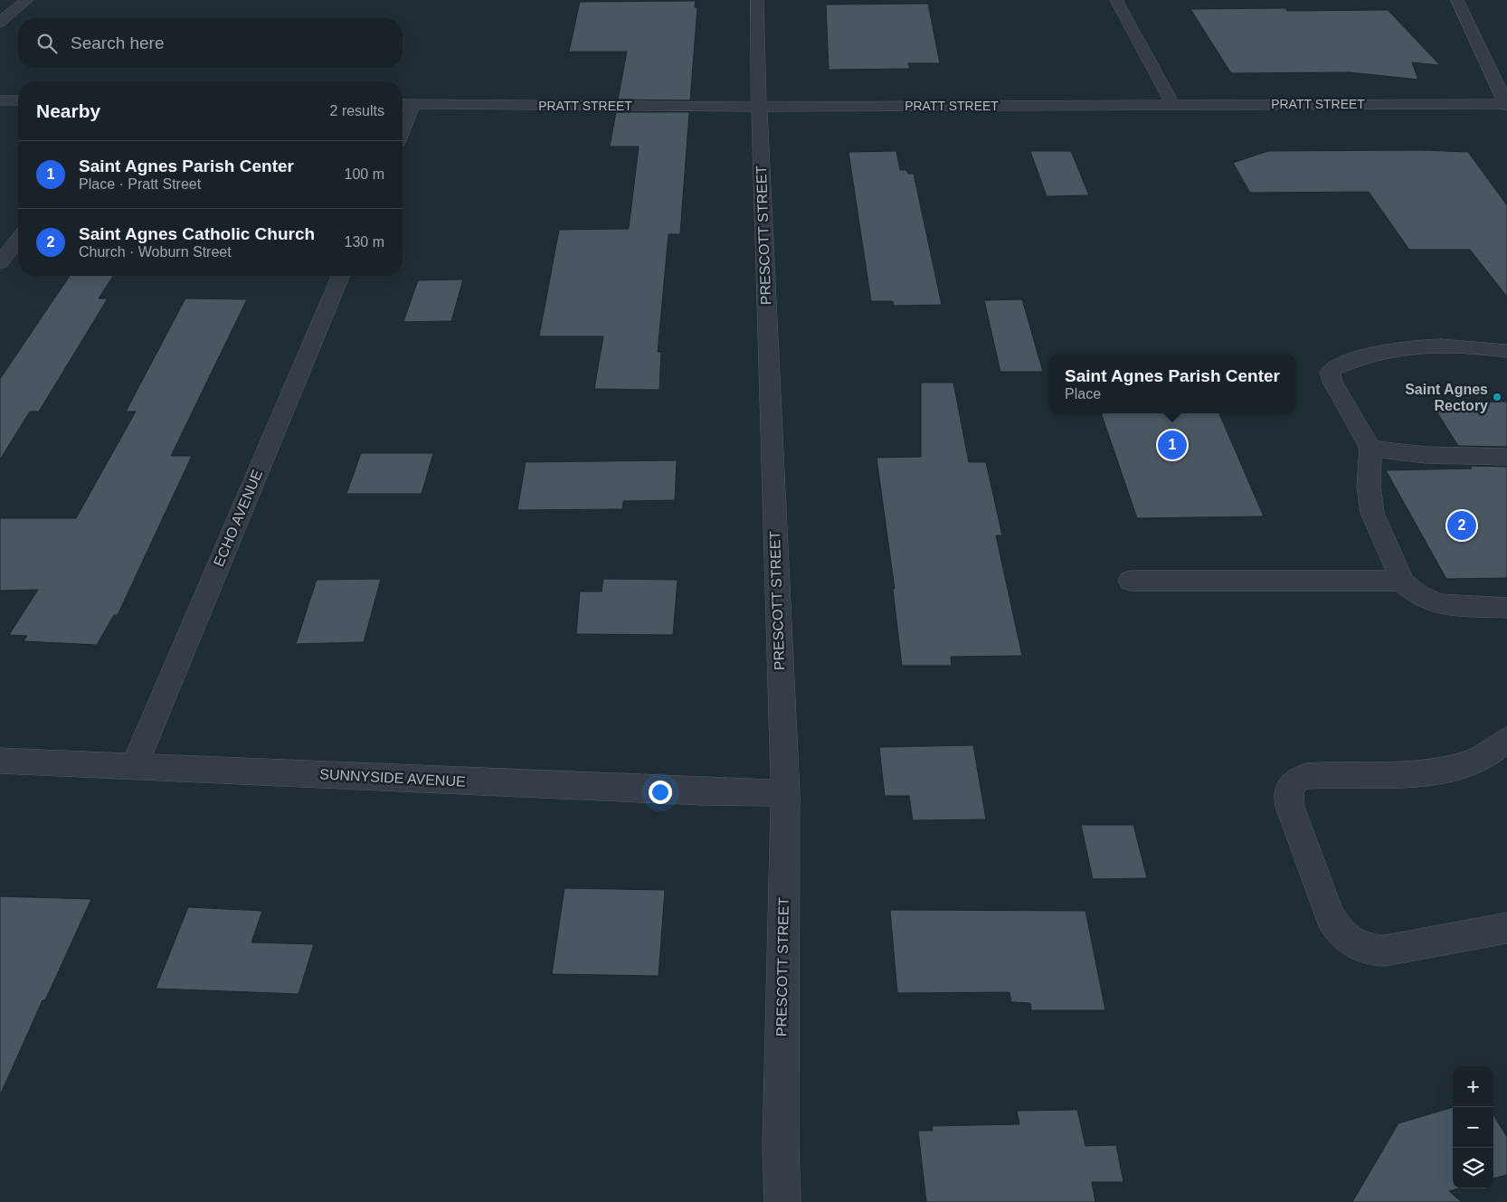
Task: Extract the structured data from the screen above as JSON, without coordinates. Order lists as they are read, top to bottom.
{
  "streets": {
    "street": [
      "PRATT STREET",
      "PRESCOTT STREET",
      "ECHO AVENUE",
      "SUNNYSIDE AVENUE"
    ]
  },
  "crossings": [
    ["PRATT STREET", "PRESCOTT STREET"],
    ["PRESCOTT STREET", "SUNNYSIDE AVENUE"],
    ["ECHO AVENUE", "SUNNYSIDE AVENUE"]
  ],
  "places": ["Saint Agnes Rectory"],
  "page": {
    "search": "Search here",
    "heading": ["Nearby", "2 results"],
    "list": [
      {
        "mark": "1",
        "name": "Saint Agnes Parish Center",
        "note": "Place · Pratt Street",
        "value": "100 m"
      },
      {
        "mark": "2",
        "name": "Saint Agnes Catholic Church",
        "note": "Church · Woburn Street",
        "value": "130 m"
      }
    ],
    "popup": ["Saint Agnes Parish Center", "Place"],
    "pins": ["1", "2"],
    "map_buttons": ["+", "−"]
  }
}
